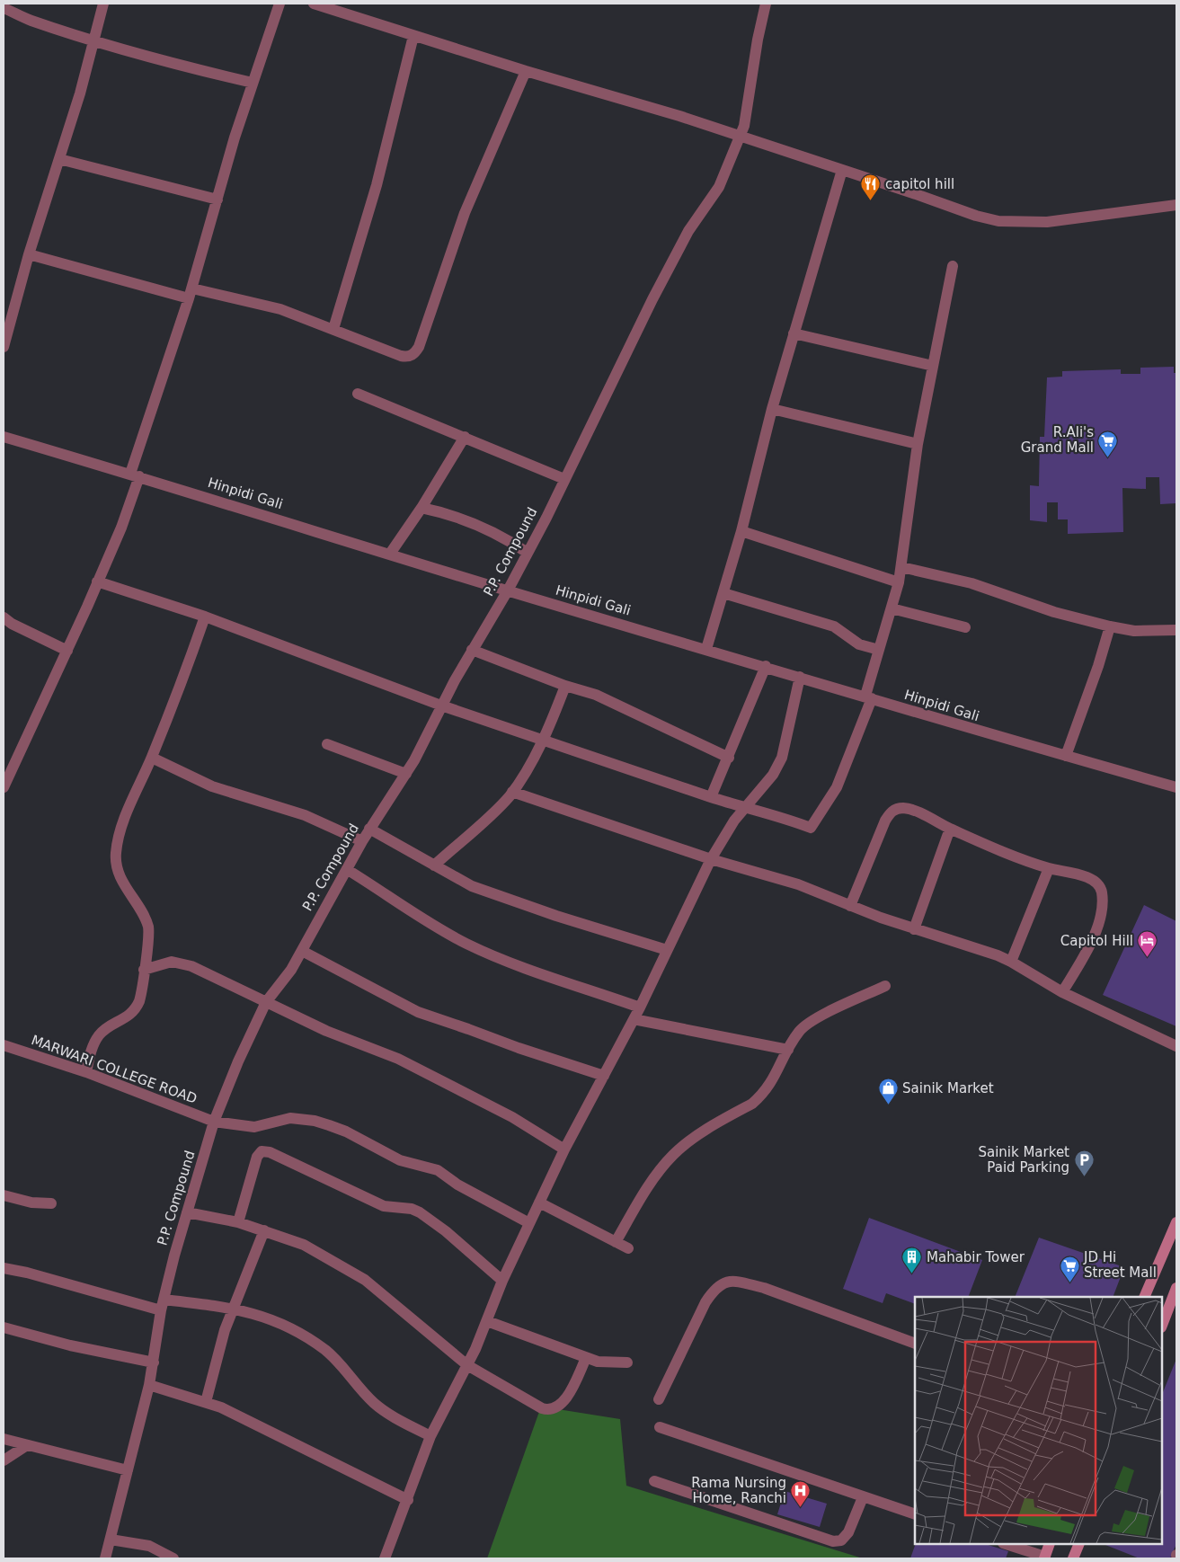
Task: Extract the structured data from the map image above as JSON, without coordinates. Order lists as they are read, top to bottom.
{
  "streets": {
    "street": ["Hinpidi Gali", "P.P. Compound", "MARWARI COLLEGE ROAD"]
  },
  "crossings": [
    ["Hinpidi Gali", "P.P. Compound"],
    ["P.P. Compound", "MARWARI COLLEGE ROAD"]
  ],
  "places": {
    "restaurant": ["capitol hill"],
    "supermarket": ["R.Ali's Grand Mall", "JD Hi Street Mall"],
    "hotel": ["Capitol Hill"],
    "shop": ["Sainik Market"],
    "parking": ["Sainik Market Paid Parking"],
    "building": ["Mahabir Tower"],
    "hospital": ["Rama Nursing Home, Ranchi"]
  }
}
